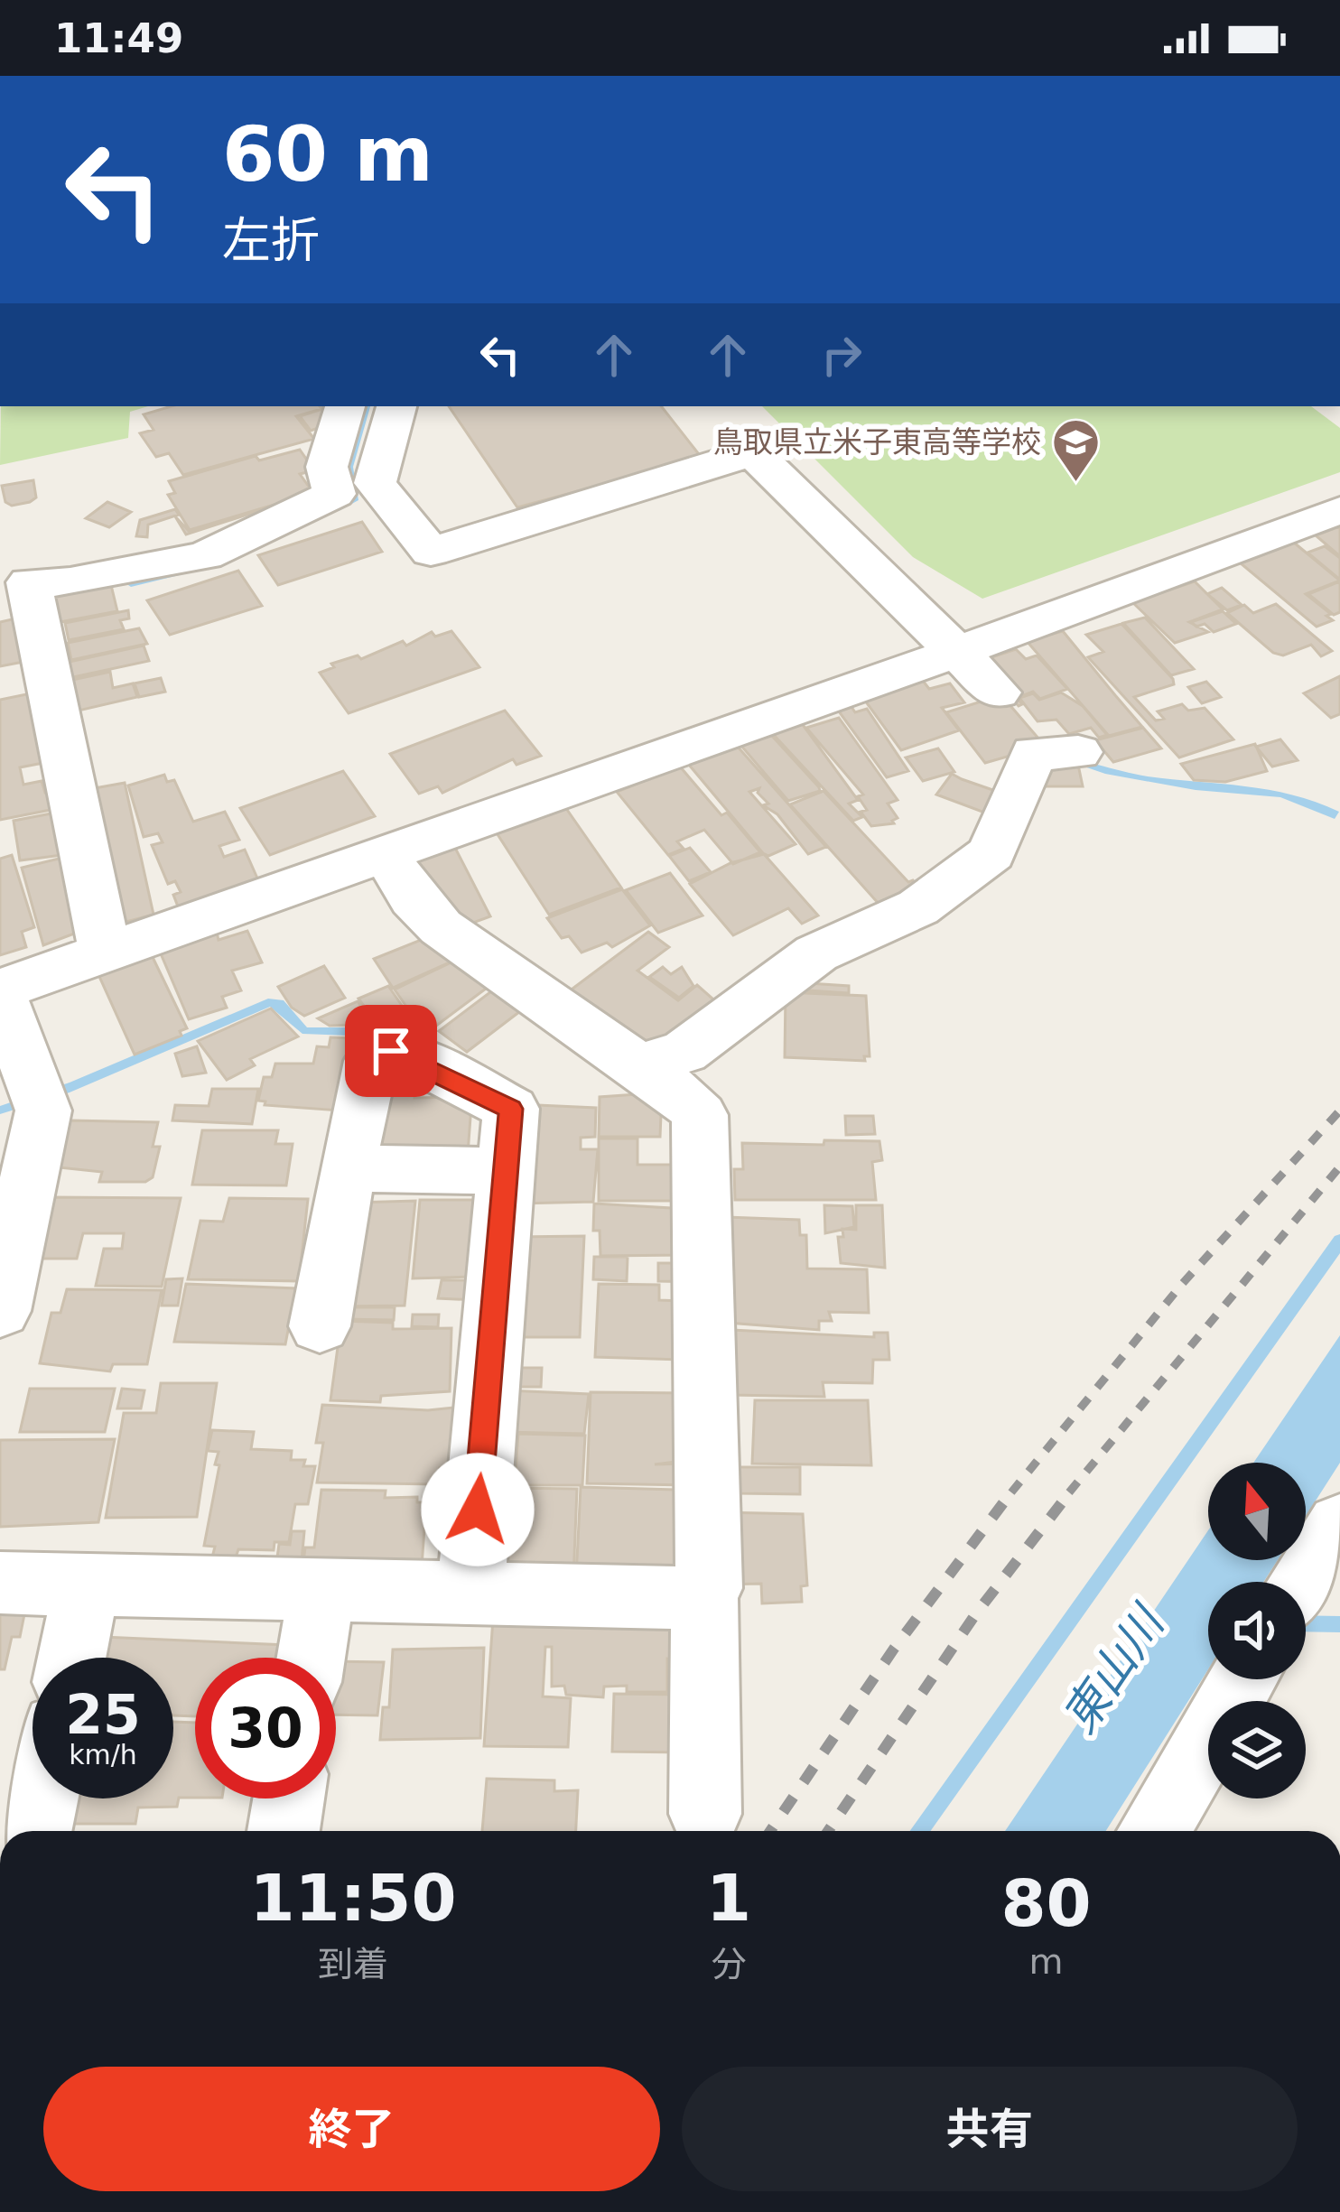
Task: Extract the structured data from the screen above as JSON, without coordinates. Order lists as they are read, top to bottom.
{
  "water": ["東山川"],
  "places": {
    "school or university": ["鳥取県立米子東高等学校"]
  },
  "north": "top",
  "page": {
    "status": "11:49",
    "turn": ["60 m", "左折"],
    "speed": "25 km/h",
    "limit": "30",
    "eta": [
      "11:50",
      "到着",
      "1",
      "分",
      "80",
      "m"
    ],
    "buttons": ["終了", "共有"]
  }
}
